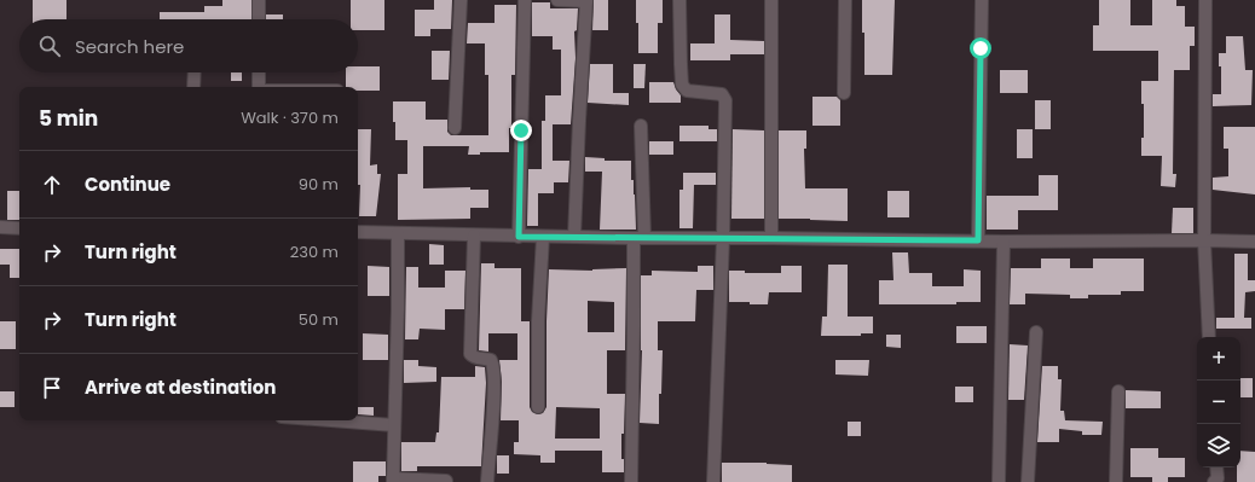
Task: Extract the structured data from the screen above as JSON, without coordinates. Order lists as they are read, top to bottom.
{
  "page": {
    "search": "Search here",
    "heading": ["5 min", "Walk · 370 m"],
    "list": [
      ["Continue", "90 m"],
      ["Turn right", "230 m"],
      ["Turn right", "50 m"],
      "Arrive at destination"
    ],
    "map_buttons": ["+", "−"]
  }
}
